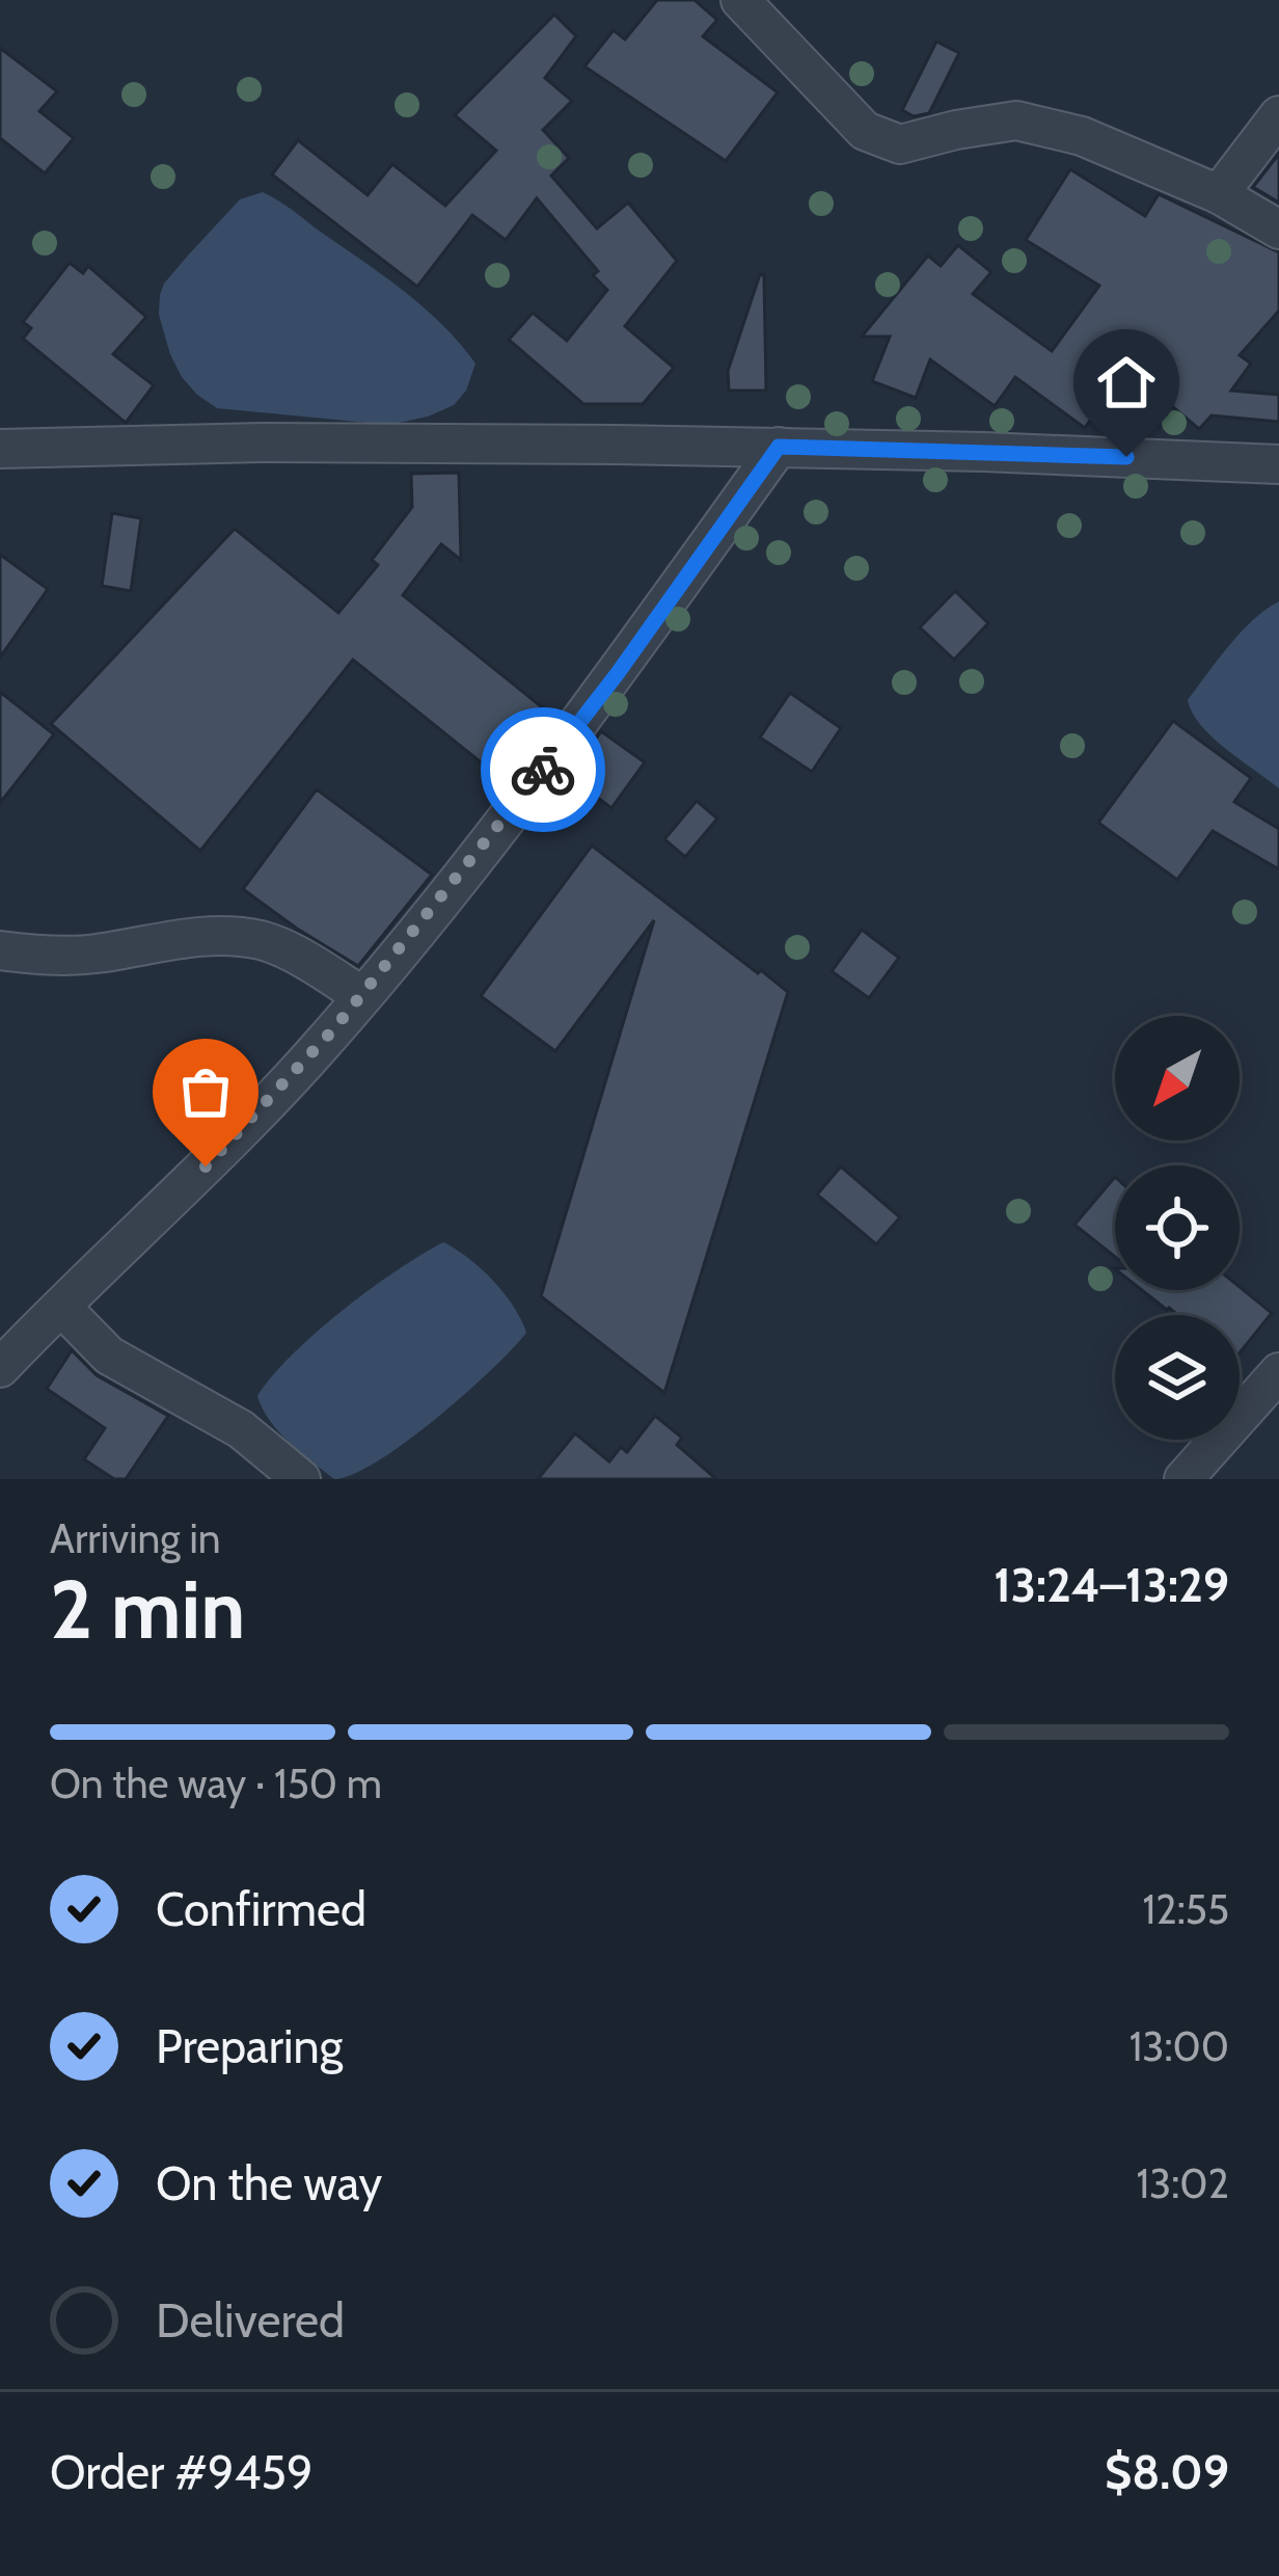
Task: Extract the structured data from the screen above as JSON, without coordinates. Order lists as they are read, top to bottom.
{
  "north": "bottom left",
  "page": {
    "heading": ["2 min", "Arriving in", "13:24–13:29"],
    "panel": ["Order #9459", "$8.09"],
    "bar": "On the way · 150 m",
    "list": [
      ["Confirmed", "12:55"],
      ["Preparing", "13:00"],
      ["On the way", "13:02"],
      "Delivered"
    ]
  }
}
